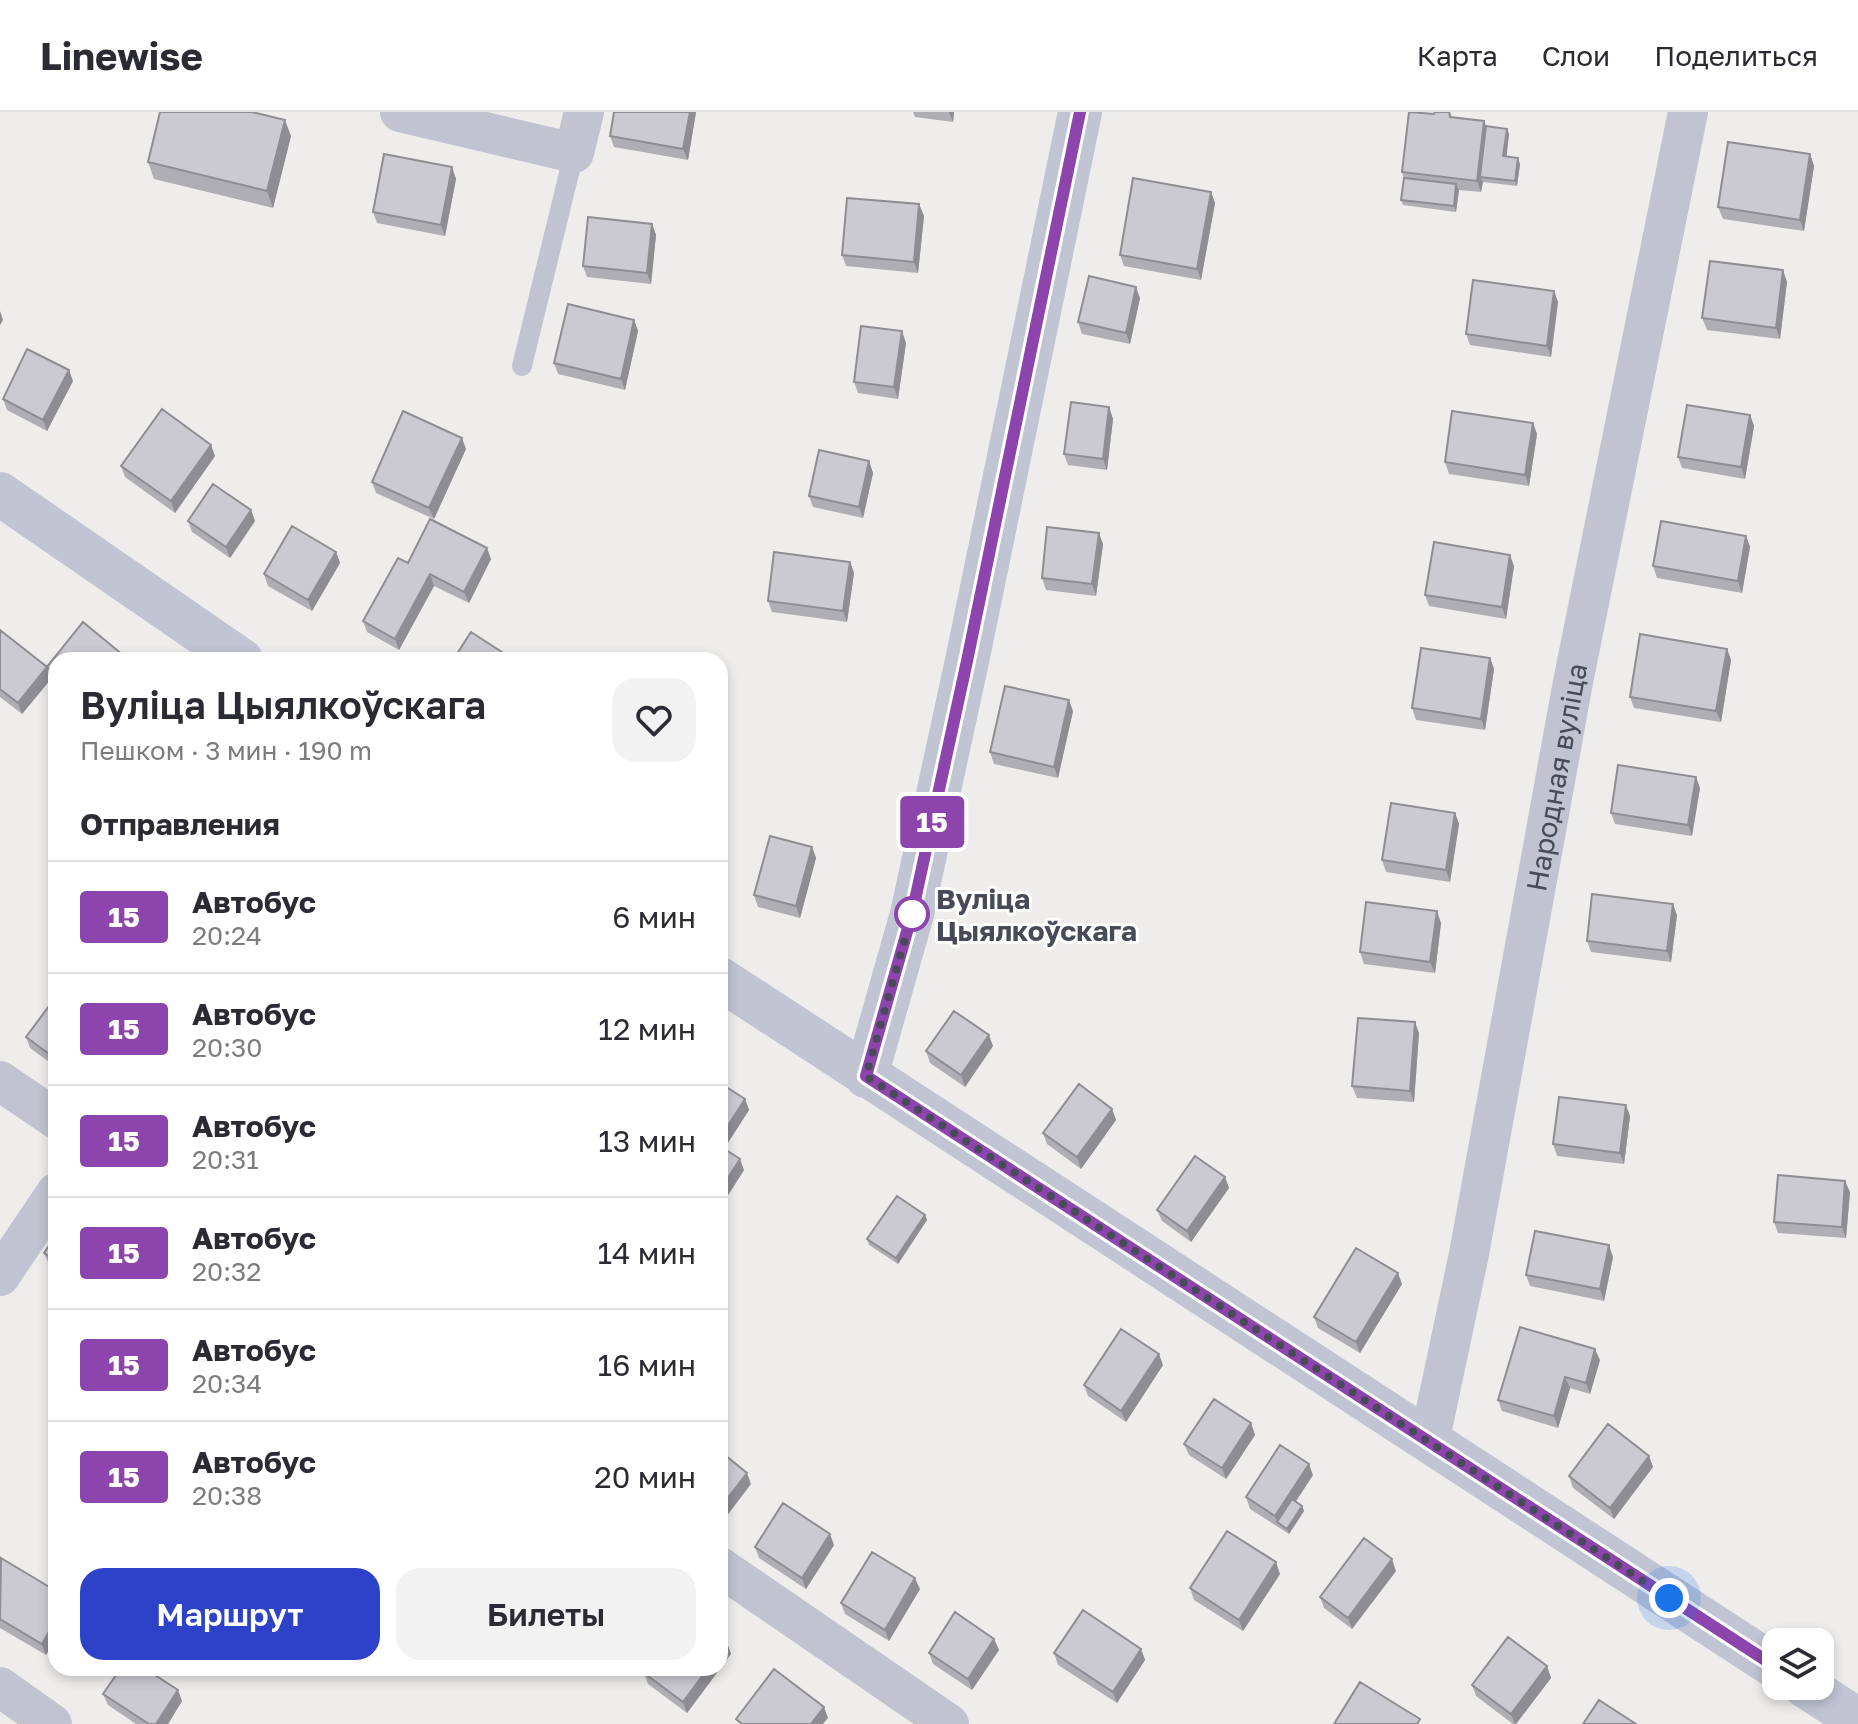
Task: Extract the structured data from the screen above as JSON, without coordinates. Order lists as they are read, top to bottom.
{
  "streets": {
    "street": ["Народная вуліца"]
  },
  "places": ["Вуліца Цыялкоўскага"],
  "lines": ["bus line 15"],
  "page": {
    "header": "Linewise",
    "nav": ["Карта", "Слои", "Поделиться"],
    "on_map": "15",
    "heading": [
      ["Вуліца Цыялкоўскага", "Пешком · 3 мин · 190 m"],
      "Отправления"
    ],
    "list": [
      {
        "mark": "15",
        "name": "Автобус",
        "note": "20:24",
        "value": "6 мин"
      },
      {
        "mark": "15",
        "name": "Автобус",
        "note": "20:30",
        "value": "12 мин"
      },
      {
        "mark": "15",
        "name": "Автобус",
        "note": "20:31",
        "value": "13 мин"
      },
      {
        "mark": "15",
        "name": "Автобус",
        "note": "20:32",
        "value": "14 мин"
      },
      {
        "mark": "15",
        "name": "Автобус",
        "note": "20:34",
        "value": "16 мин"
      },
      {
        "mark": "15",
        "name": "Автобус",
        "note": "20:38",
        "value": "20 мин"
      }
    ],
    "buttons": ["Маршрут", "Билеты"]
  }
}
